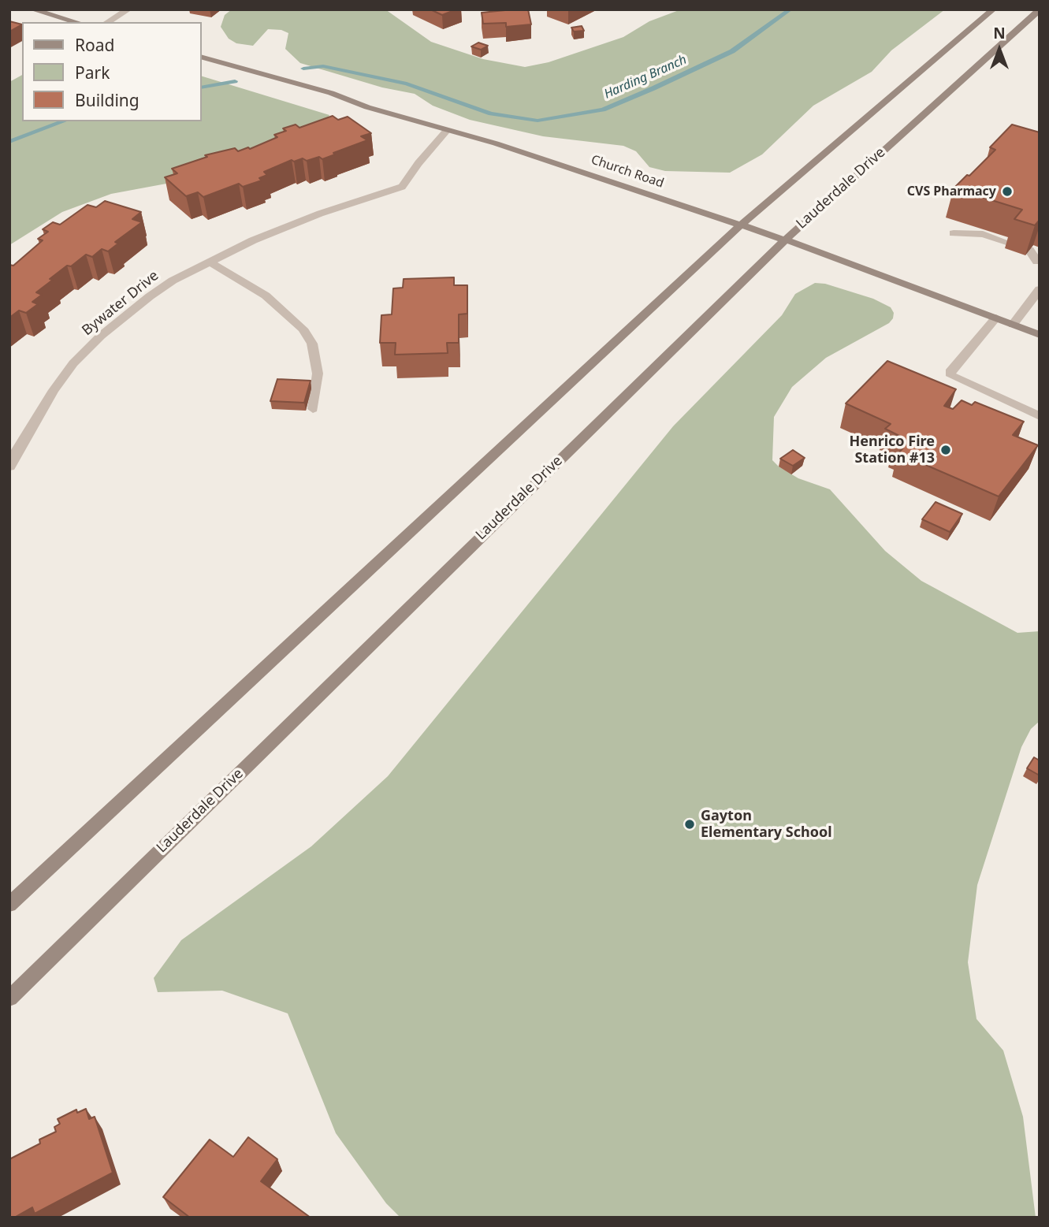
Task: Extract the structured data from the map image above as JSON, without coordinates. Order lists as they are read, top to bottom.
{
  "streets": {
    "main road": ["Church Road", "Lauderdale Drive"],
    "street": ["Bywater Drive"]
  },
  "crossings": [
    ["Church Road", "Lauderdale Drive"],
    ["Church Road", "Bywater Drive"]
  ],
  "water": ["Harding Branch"],
  "places": ["CVS Pharmacy", "Henrico Fire Station #13", "Gayton Elementary School"],
  "legend": ["Road", "Park", "Building"],
  "north": "top"
}
